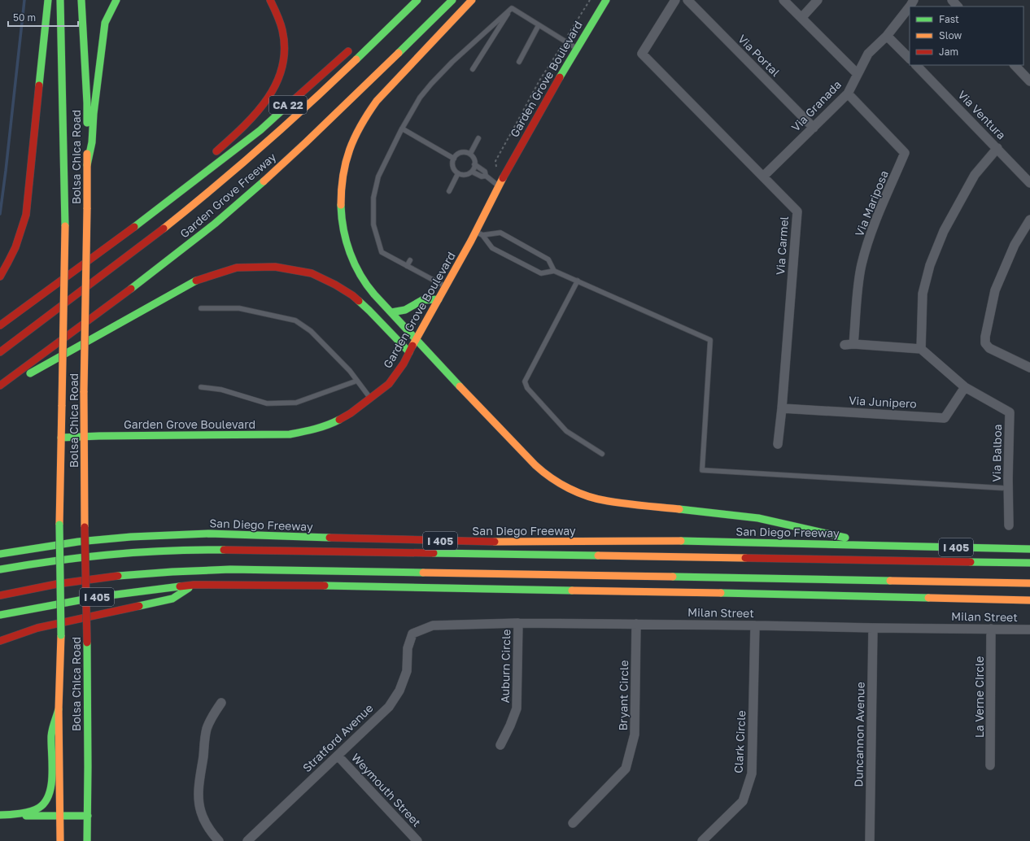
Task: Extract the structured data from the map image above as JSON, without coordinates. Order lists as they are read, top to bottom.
{
  "streets": {
    "main road": [
      "Garden Grove Boulevard",
      "CA 22",
      "Bolsa Chica Road",
      "Garden Grove Freeway",
      "San Diego Freeway",
      "I 405"
    ],
    "street": [
      "Via Portal",
      "Via Granada",
      "Via Ventura",
      "Via Mariposa",
      "Via Carmel",
      "Via Junipero",
      "Via Balboa",
      "Milan Street",
      "Auburn Circle",
      "Bryant Circle",
      "La Verne Circle",
      "Duncannon Avenue",
      "Stratford Avenue",
      "Clark Circle",
      "Weymouth Street"
    ]
  },
  "crossings": [
    ["Via Portal", "Via Granada"],
    ["Garden Grove Boulevard", "Bolsa Chica Road"],
    ["Via Granada", "Via Mariposa"],
    ["Via Granada", "Via Carmel"],
    ["Via Mariposa", "Via Balboa"],
    ["Via Carmel", "Via Junipero"],
    ["Via Junipero", "Via Balboa"],
    ["Milan Street", "Auburn Circle"],
    ["Milan Street", "Bryant Circle"],
    ["Milan Street", "La Verne Circle"],
    ["Milan Street", "Duncannon Avenue"],
    ["Milan Street", "Stratford Avenue"],
    ["Milan Street", "Clark Circle"],
    ["Stratford Avenue", "Weymouth Street"]
  ],
  "legend": ["Fast", "Slow", "Jam"],
  "scale_bar": "50 m"
}
